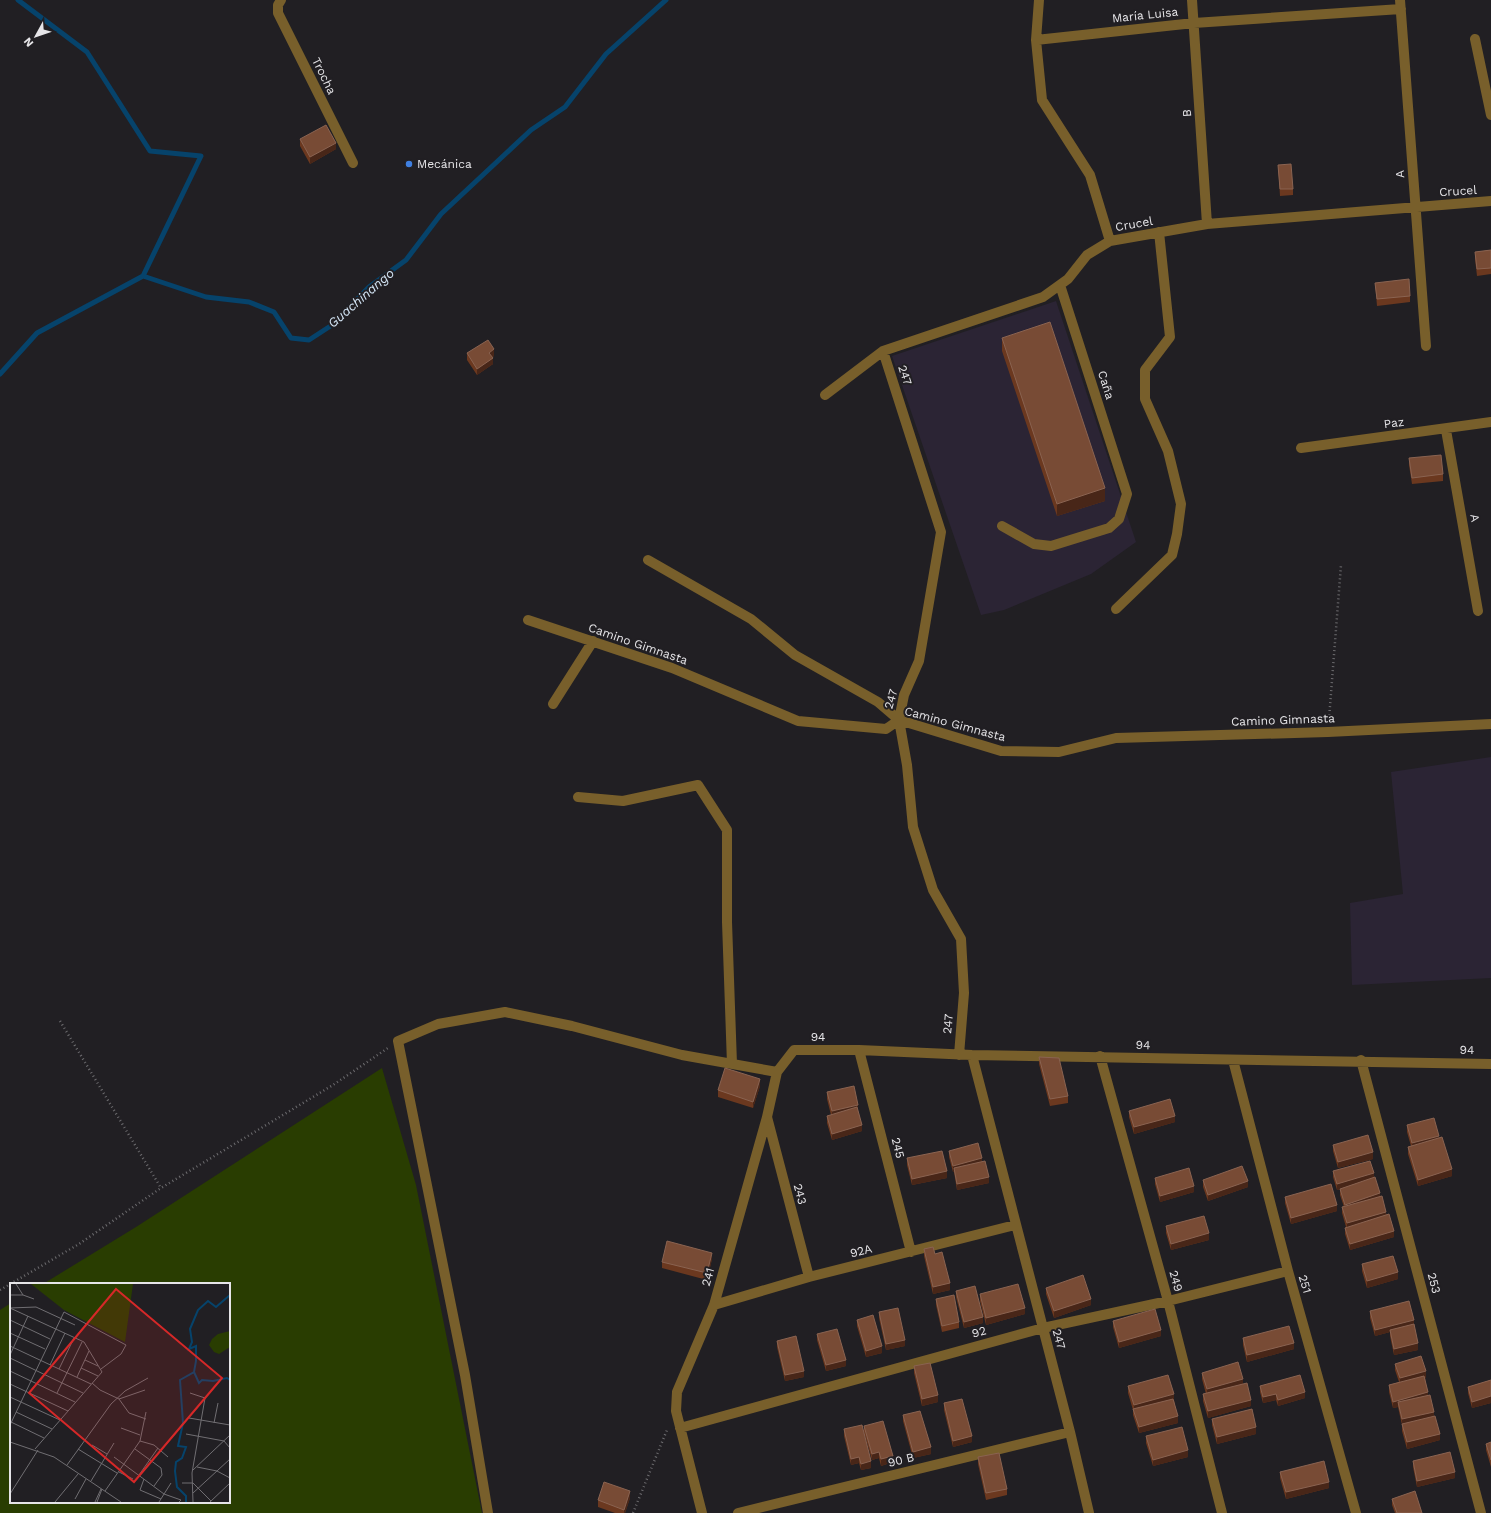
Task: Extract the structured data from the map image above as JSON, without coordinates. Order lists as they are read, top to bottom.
{
  "streets": {
    "street": [
      "María Luisa",
      "Trocha",
      "B",
      "A",
      "Crucel",
      "247",
      "Caña",
      "Paz",
      "Camino Gimnasta",
      "94",
      "245",
      "243",
      "92A",
      "241",
      "249",
      "253",
      "251",
      "92",
      "90 B"
    ]
  },
  "crossings": [
    ["María Luisa", "B"],
    ["María Luisa", "A"],
    ["B", "Crucel"],
    ["A", "Crucel"],
    ["A", "Paz"],
    ["Crucel", "247"],
    ["Crucel", "Caña"],
    ["247", "Camino Gimnasta"],
    ["247", "94"],
    ["247", "92A"],
    ["247", "92"],
    ["247", "90 B"],
    ["94", "245"],
    ["94", "241"],
    ["94", "249"],
    ["94", "253"],
    ["94", "251"],
    ["245", "92A"],
    ["243", "92A"],
    ["243", "241"],
    ["92A", "241"],
    ["241", "92"],
    ["249", "92"],
    ["251", "92"]
  ],
  "water": ["Guachinango"],
  "places": ["Mecánica"],
  "north": "bottom left"
}
